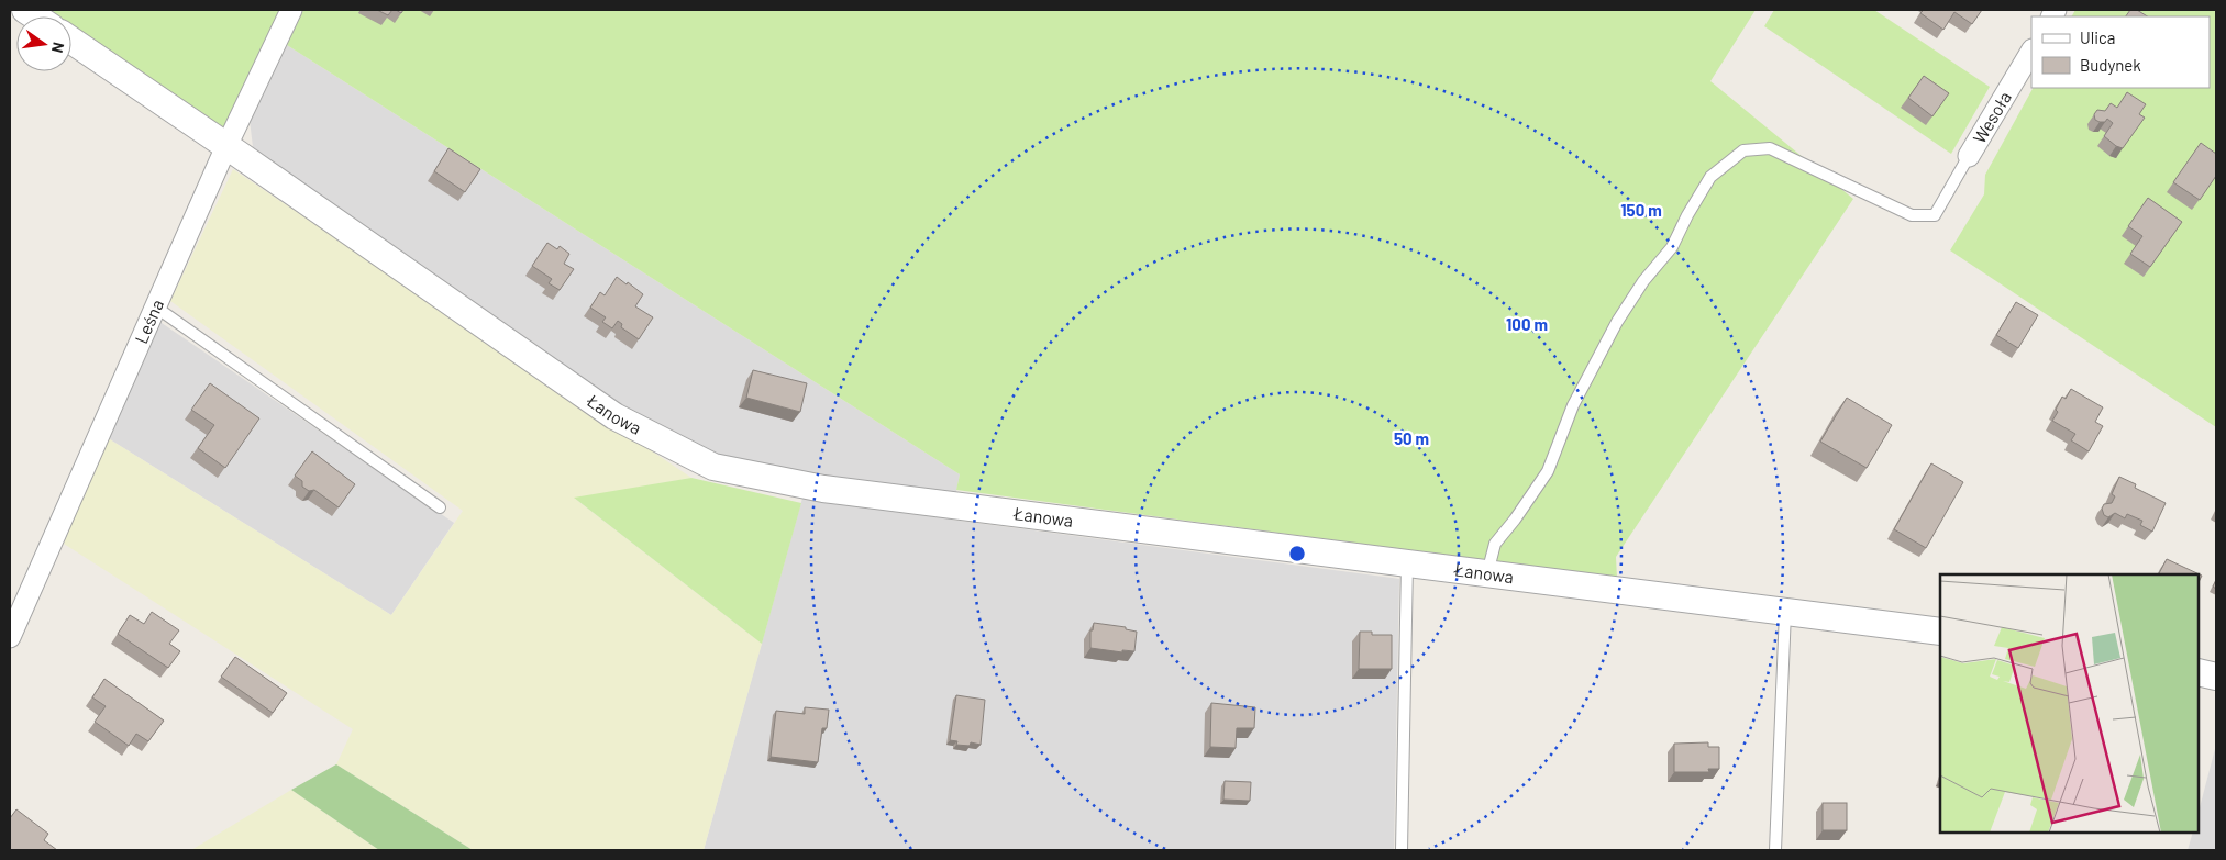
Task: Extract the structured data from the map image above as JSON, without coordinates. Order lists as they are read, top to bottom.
{
  "streets": {
    "street": ["Wesoła", "Leśna", "Łanowa"]
  },
  "crossings": [
    ["Leśna", "Łanowa"]
  ],
  "legend": ["Ulica", "Budynek"],
  "north": "right",
  "rings": ["150 m", "100 m", "50 m"]
}
